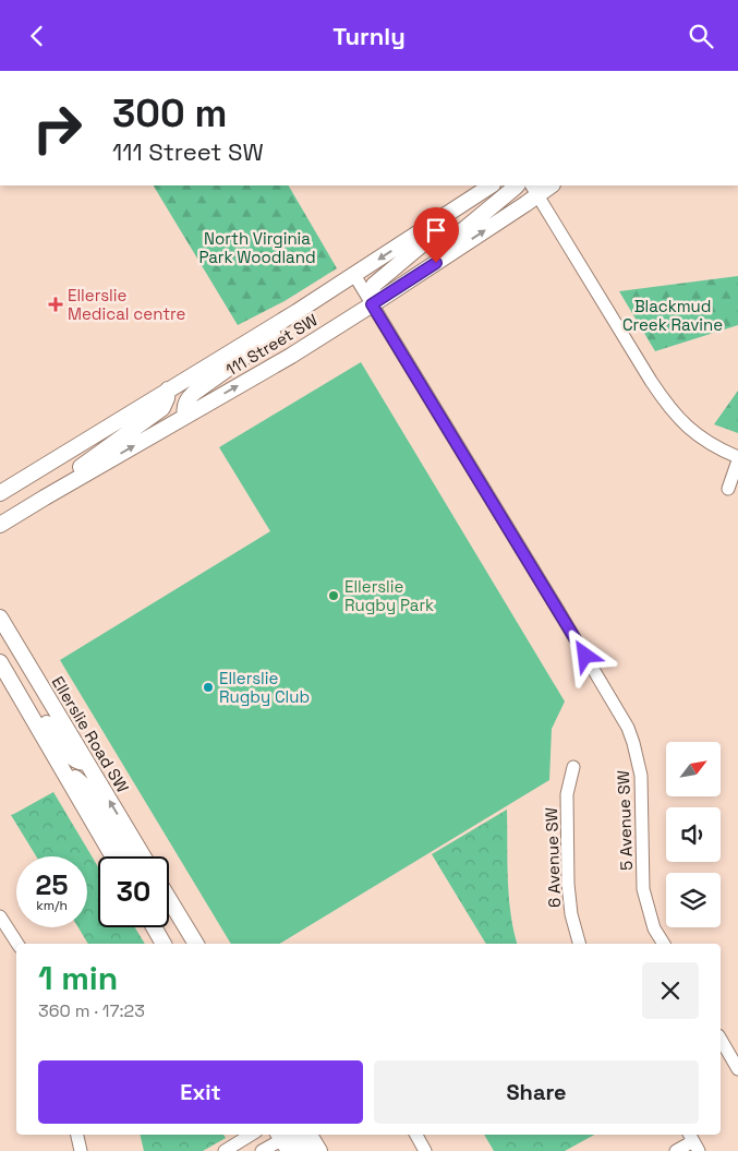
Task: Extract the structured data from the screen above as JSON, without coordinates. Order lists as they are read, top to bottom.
{
  "streets": {
    "main road": ["111 Street SW", "Ellerslie Road SW"],
    "street": ["5 Avenue SW", "6 Avenue SW"]
  },
  "crossings": [
    ["111 Street SW", "5 Avenue SW"]
  ],
  "parks": ["North Virginia Park Woodland", "Blackmud Creek Ravine"],
  "places": {
    "health": ["Ellerslie Medical centre"],
    "other": ["Ellerslie Rugby Park", "Ellerslie Rugby Club"]
  },
  "north": "top right",
  "page": {
    "header": "Turnly",
    "turn": ["300 m", "111 Street SW"],
    "speed": "25 km/h",
    "limit": "30",
    "heading": ["1 min", "360 m · 17:23"],
    "buttons": ["Exit", "Share"]
  }
}
